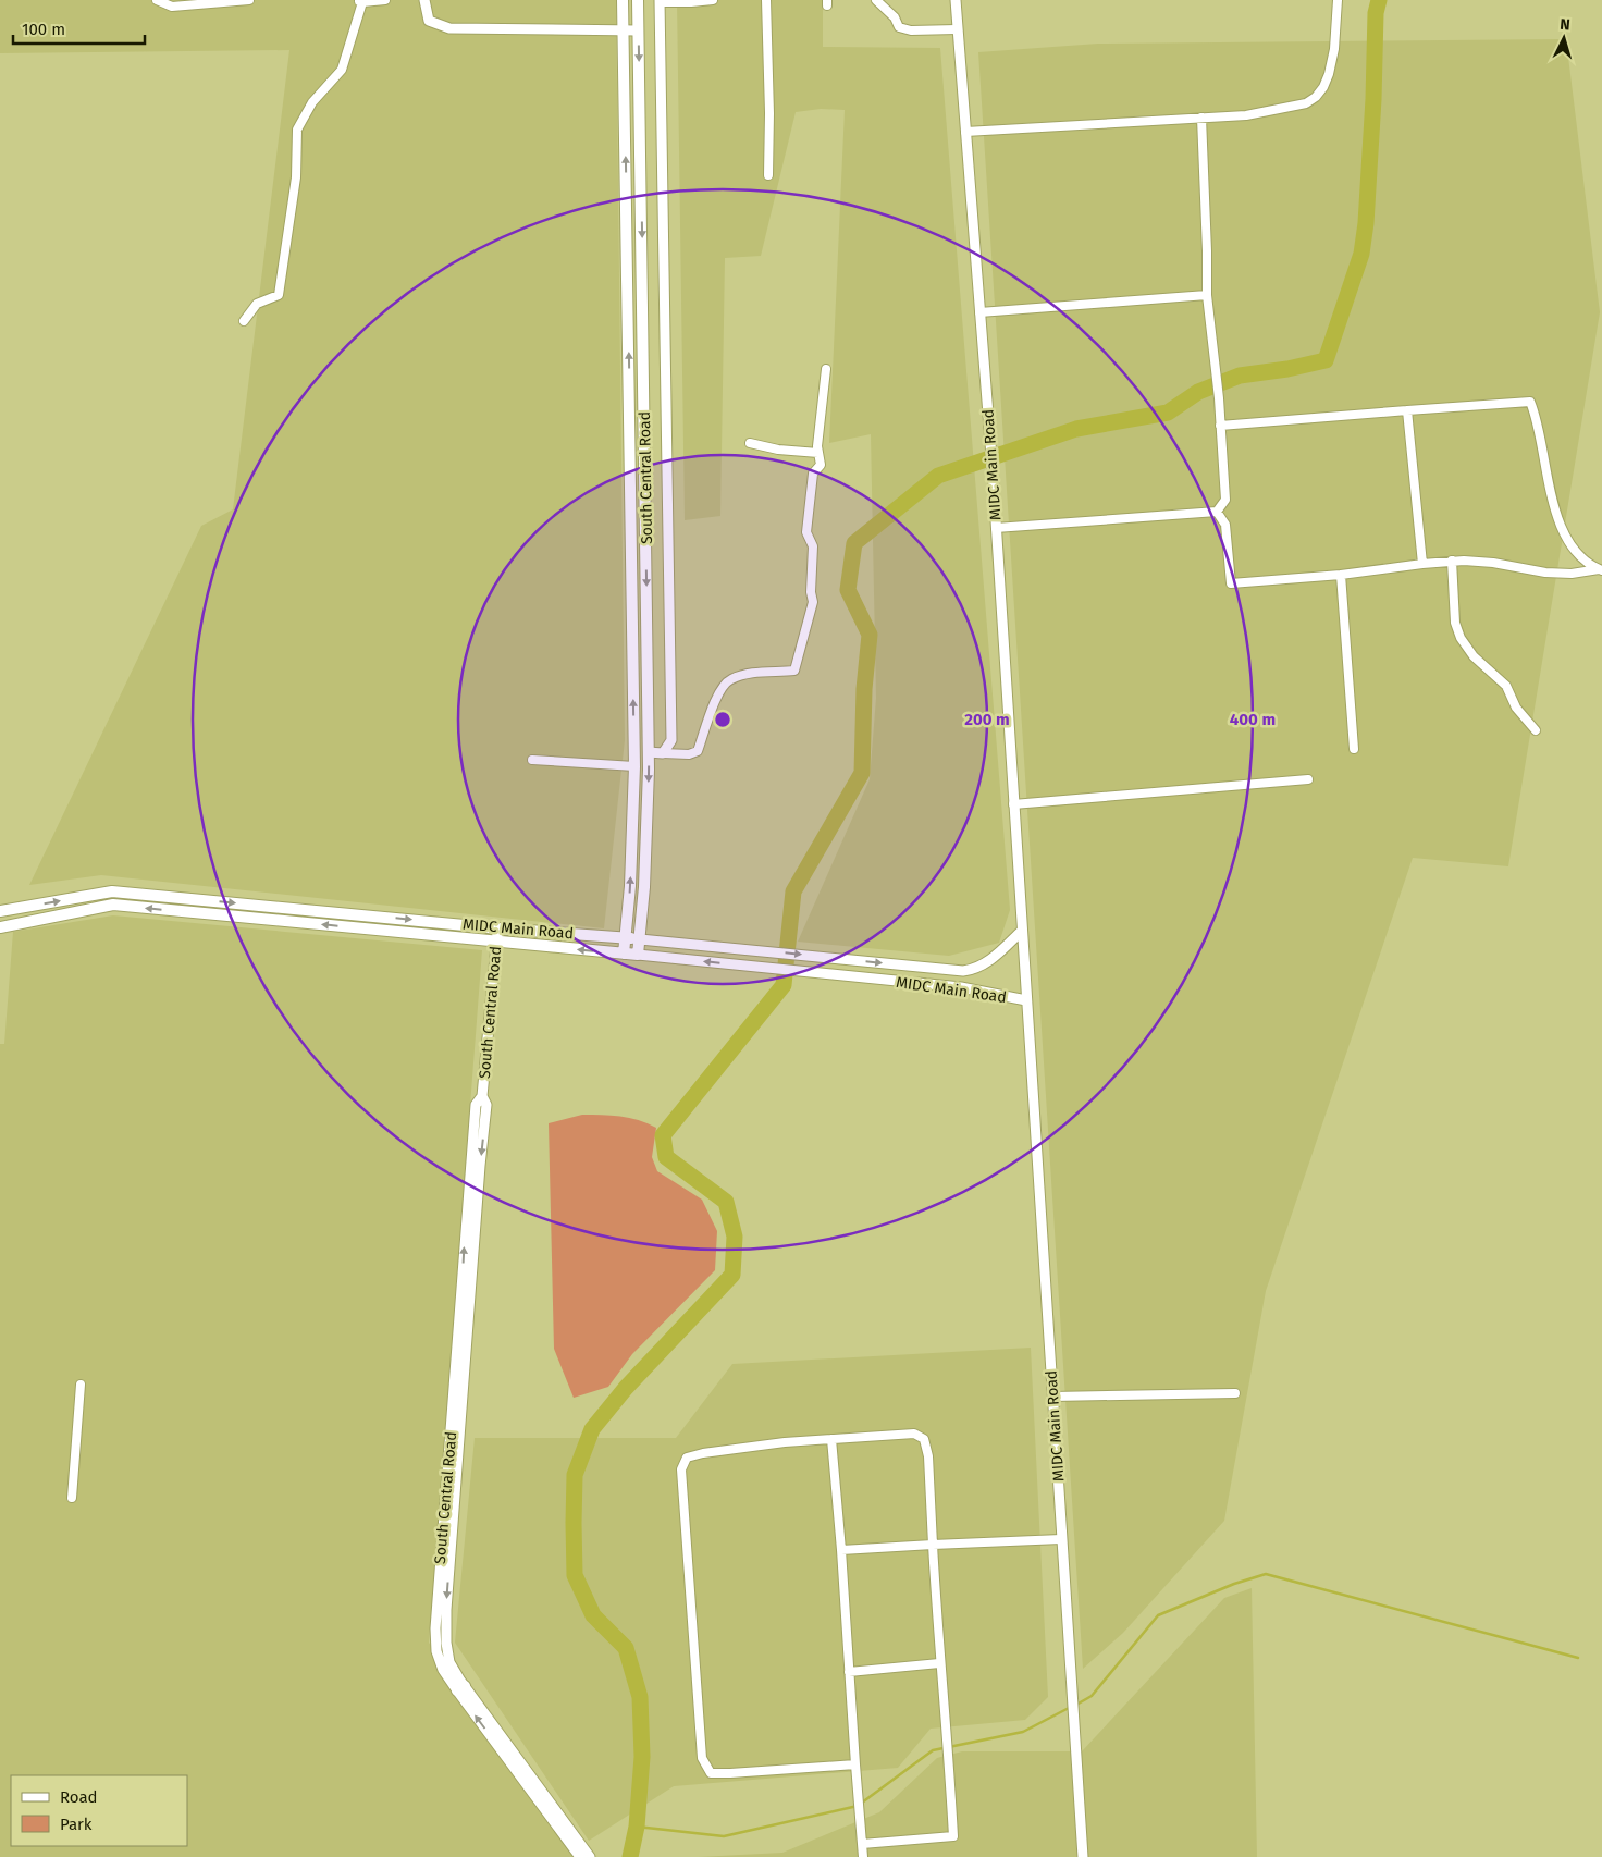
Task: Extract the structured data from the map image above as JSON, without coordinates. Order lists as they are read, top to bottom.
{
  "streets": {
    "main road": ["MIDC Main Road", "South Central Road"]
  },
  "crossings": [
    ["MIDC Main Road", "South Central Road"]
  ],
  "legend": ["Road", "Park"],
  "scale_bar": "100 m",
  "north": "top",
  "rings": ["200 m", "400 m"]
}
